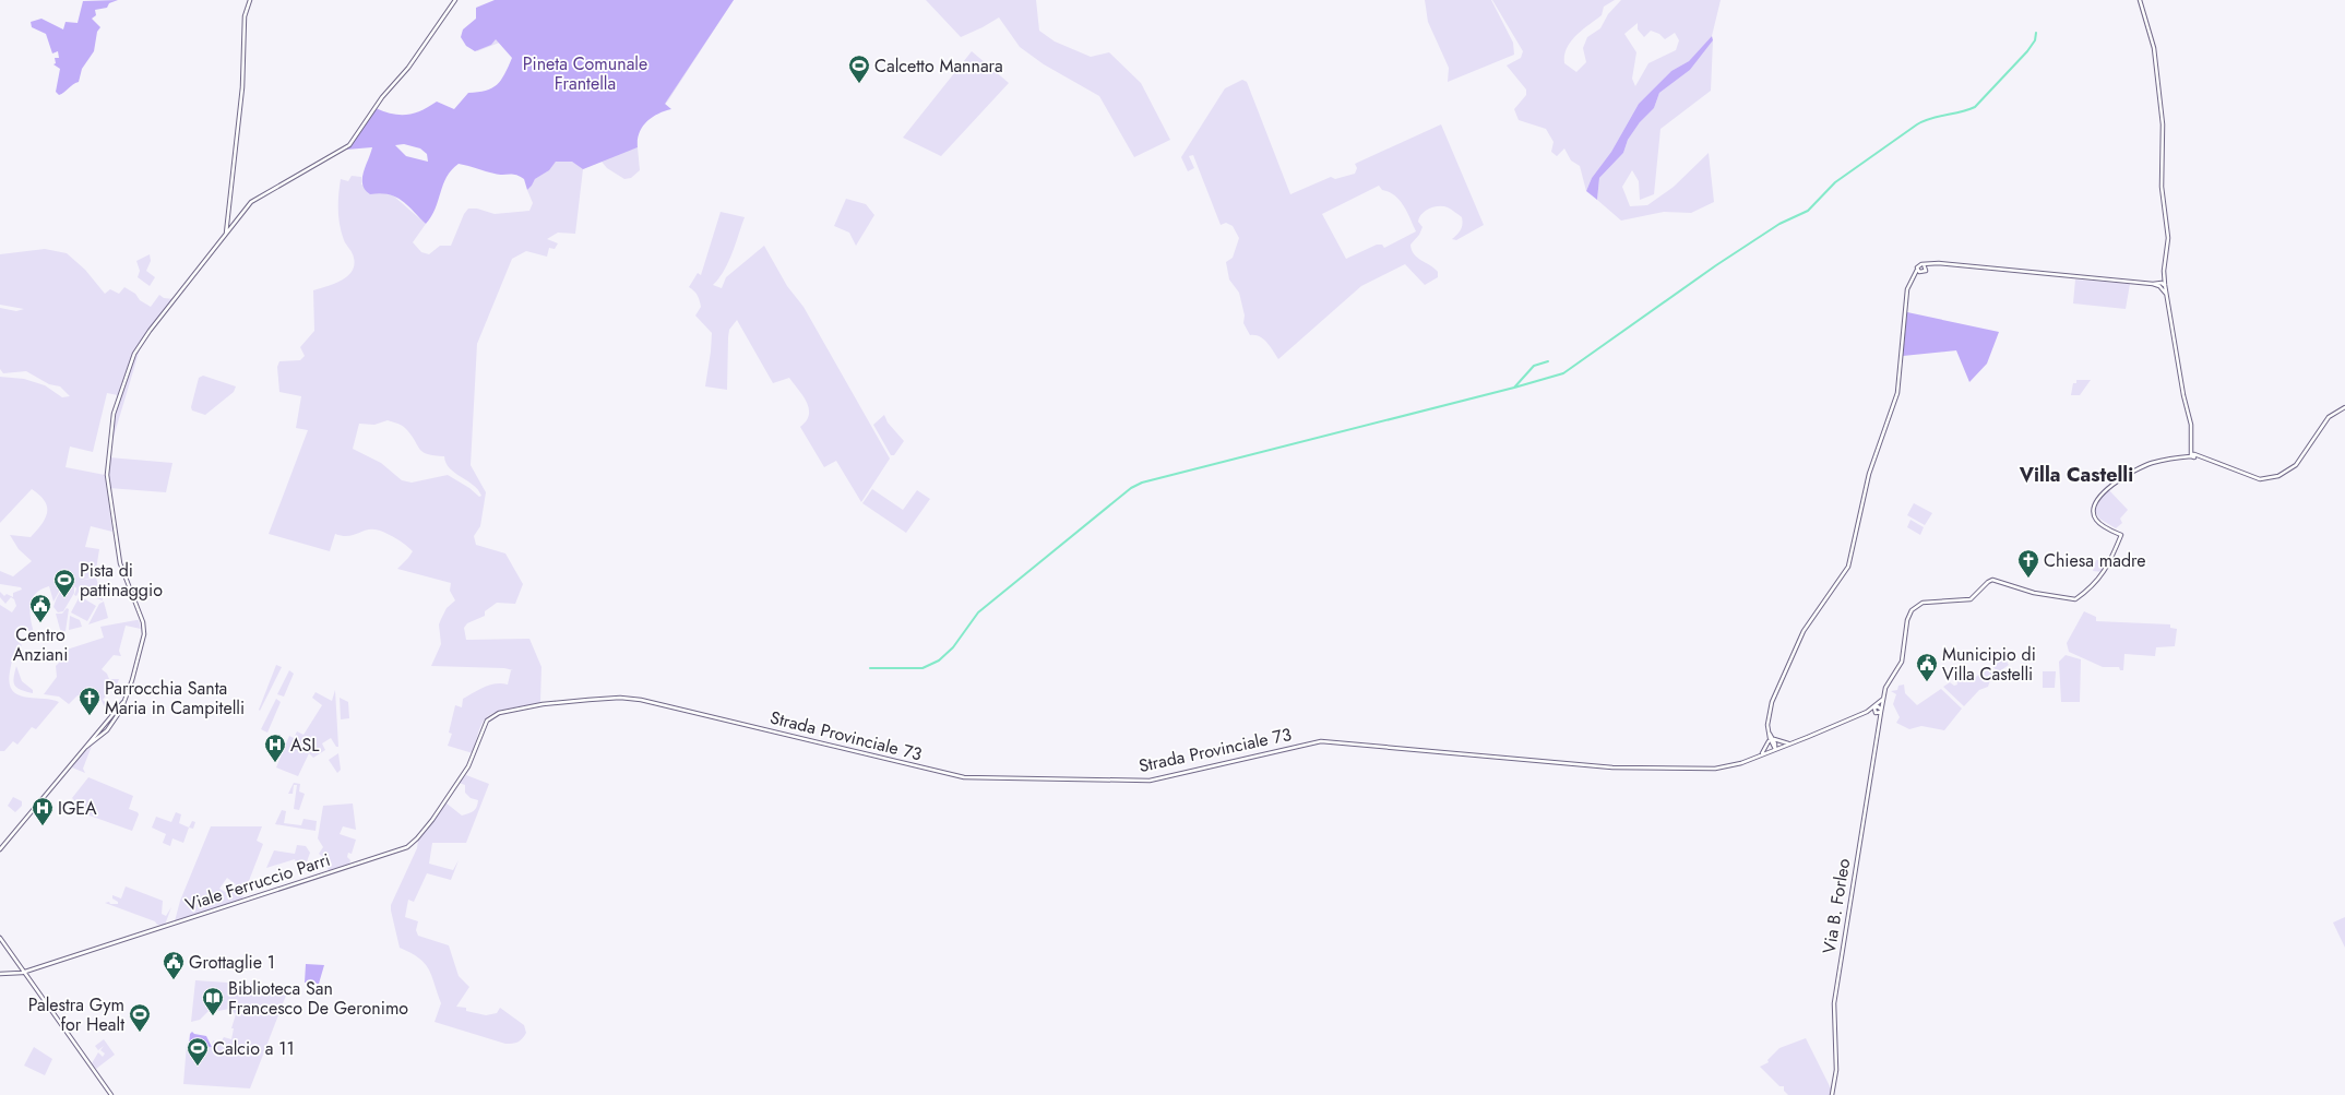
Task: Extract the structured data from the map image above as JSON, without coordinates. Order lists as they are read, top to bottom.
{
  "streets": {
    "main road": ["Strada Provinciale 73", "Viale Ferruccio Parri", "Via B. Forleo"]
  },
  "crossings": [
    ["Strada Provinciale 73", "Viale Ferruccio Parri"]
  ],
  "districts": ["Villa Castelli"],
  "parks": ["Pineta Comunale Frantella"],
  "places": {
    "sports": [
      "Calcetto Mannara",
      "Pista di pattinaggio",
      "Palestra Gym for Healt",
      "Calcio a 11"
    ],
    "church": ["Chiesa madre", "Parrocchia Santa Maria in Campitelli"],
    "public building": ["Centro Anziani", "Municipio di Villa Castelli", "Grottaglie 1"],
    "hospital": ["ASL", "IGEA"],
    "library": ["Biblioteca San Francesco De Geronimo"]
  }
}
